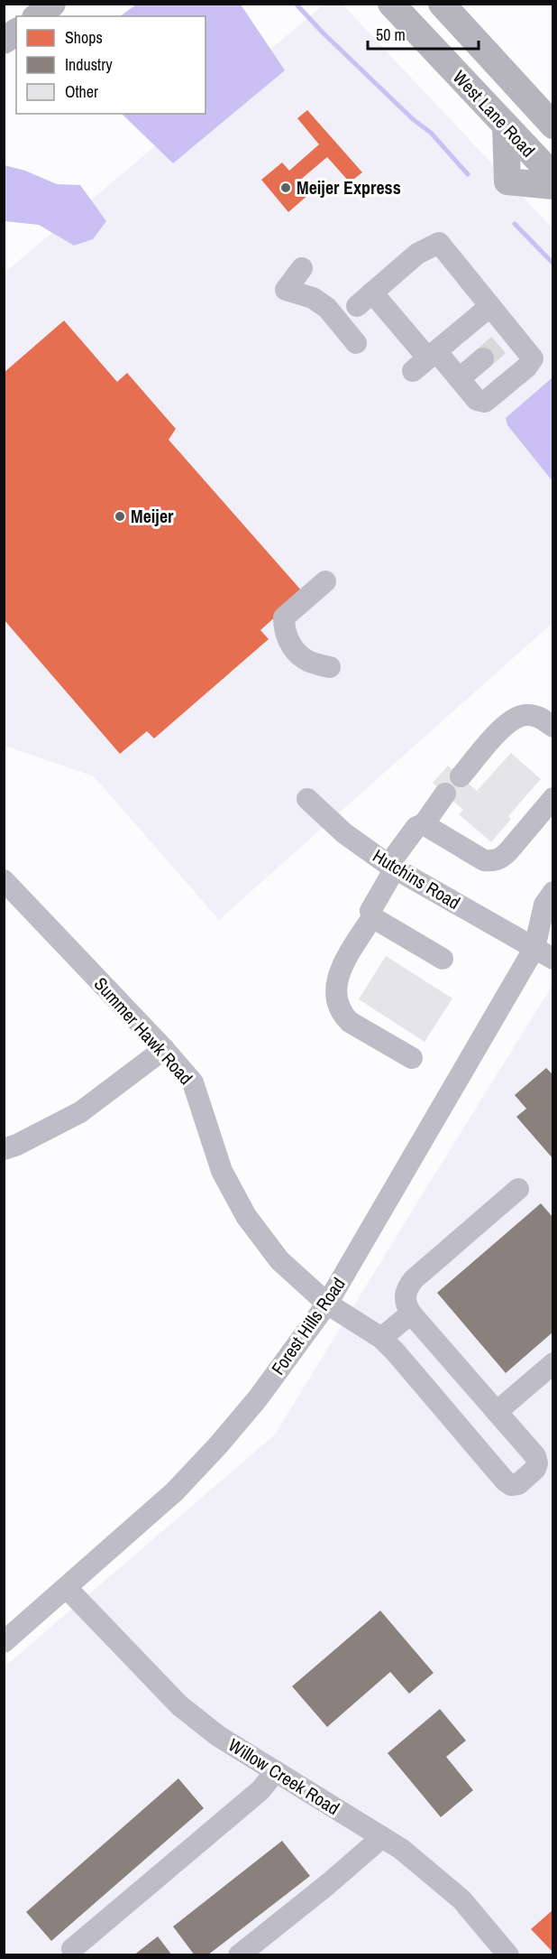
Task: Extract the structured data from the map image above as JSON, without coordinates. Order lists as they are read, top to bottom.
{
  "streets": {
    "main road": ["West Lane Road"],
    "street": [
      "Hutchins Road",
      "Summer Hawk Road",
      "Forest Hills Road",
      "Willow Creek Road"
    ]
  },
  "crossings": [
    ["Hutchins Road", "Forest Hills Road"],
    ["Summer Hawk Road", "Forest Hills Road"],
    ["Forest Hills Road", "Willow Creek Road"]
  ],
  "places": ["Meijer Express", "Meijer"],
  "legend": ["Shops", "Industry", "Other"],
  "scale_bar": "50 m"
}
